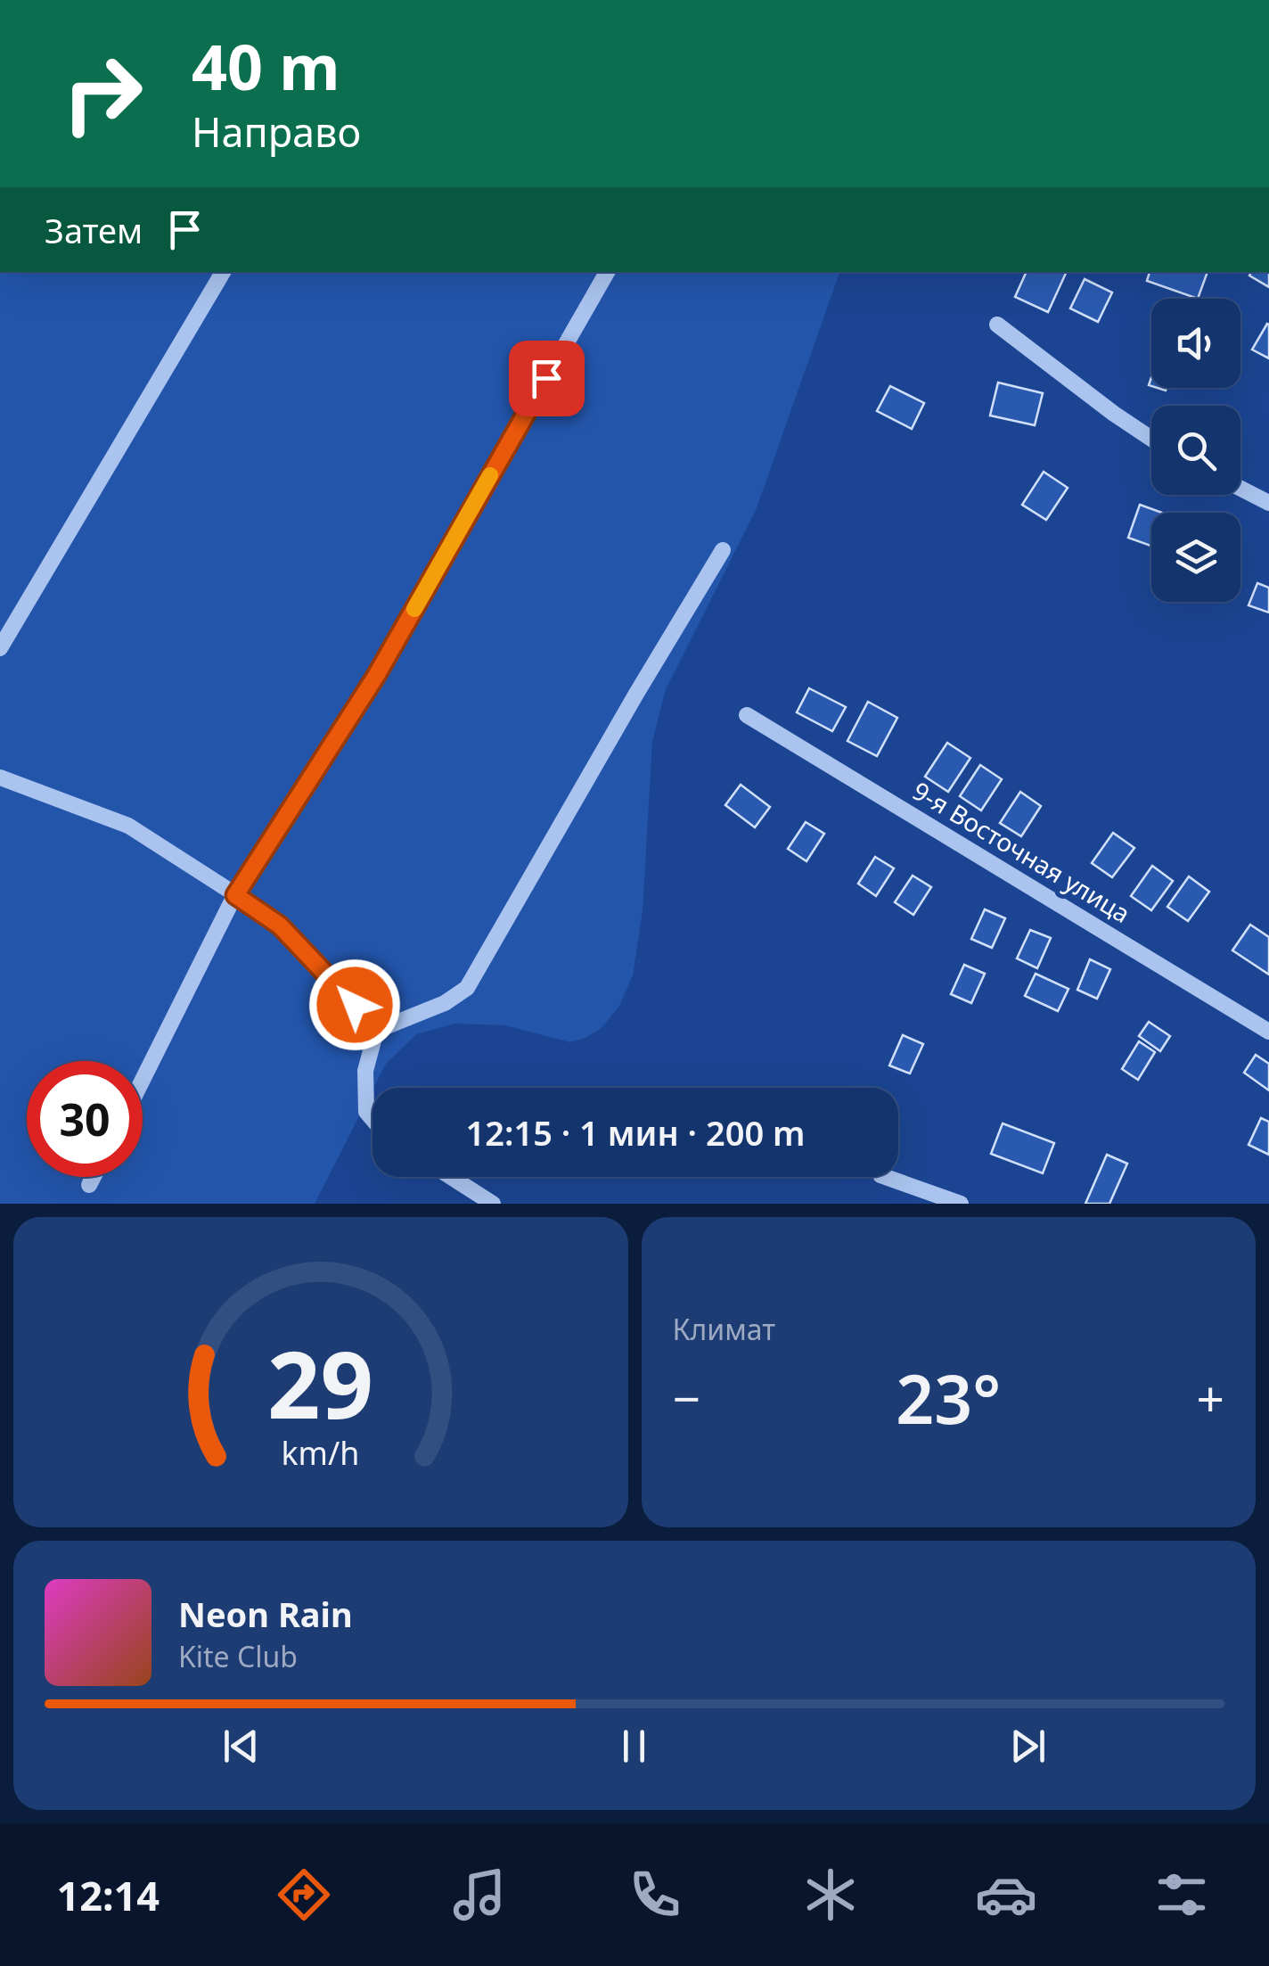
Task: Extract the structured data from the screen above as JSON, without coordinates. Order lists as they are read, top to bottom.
{
  "streets": {
    "street": ["9-я Восточная улица"]
  },
  "page": {
    "turn": ["40 m", "Направо"],
    "then": "Затем",
    "limit": "30",
    "trip": "12:15 · 1 мин · 200 m",
    "tile": "Климат",
    "heat": ["−", "23°", "+"],
    "song": ["Neon Rain", "Kite Club"],
    "tabs": "12:14",
    "gauge": ["29", "km/h"]
  }
}
